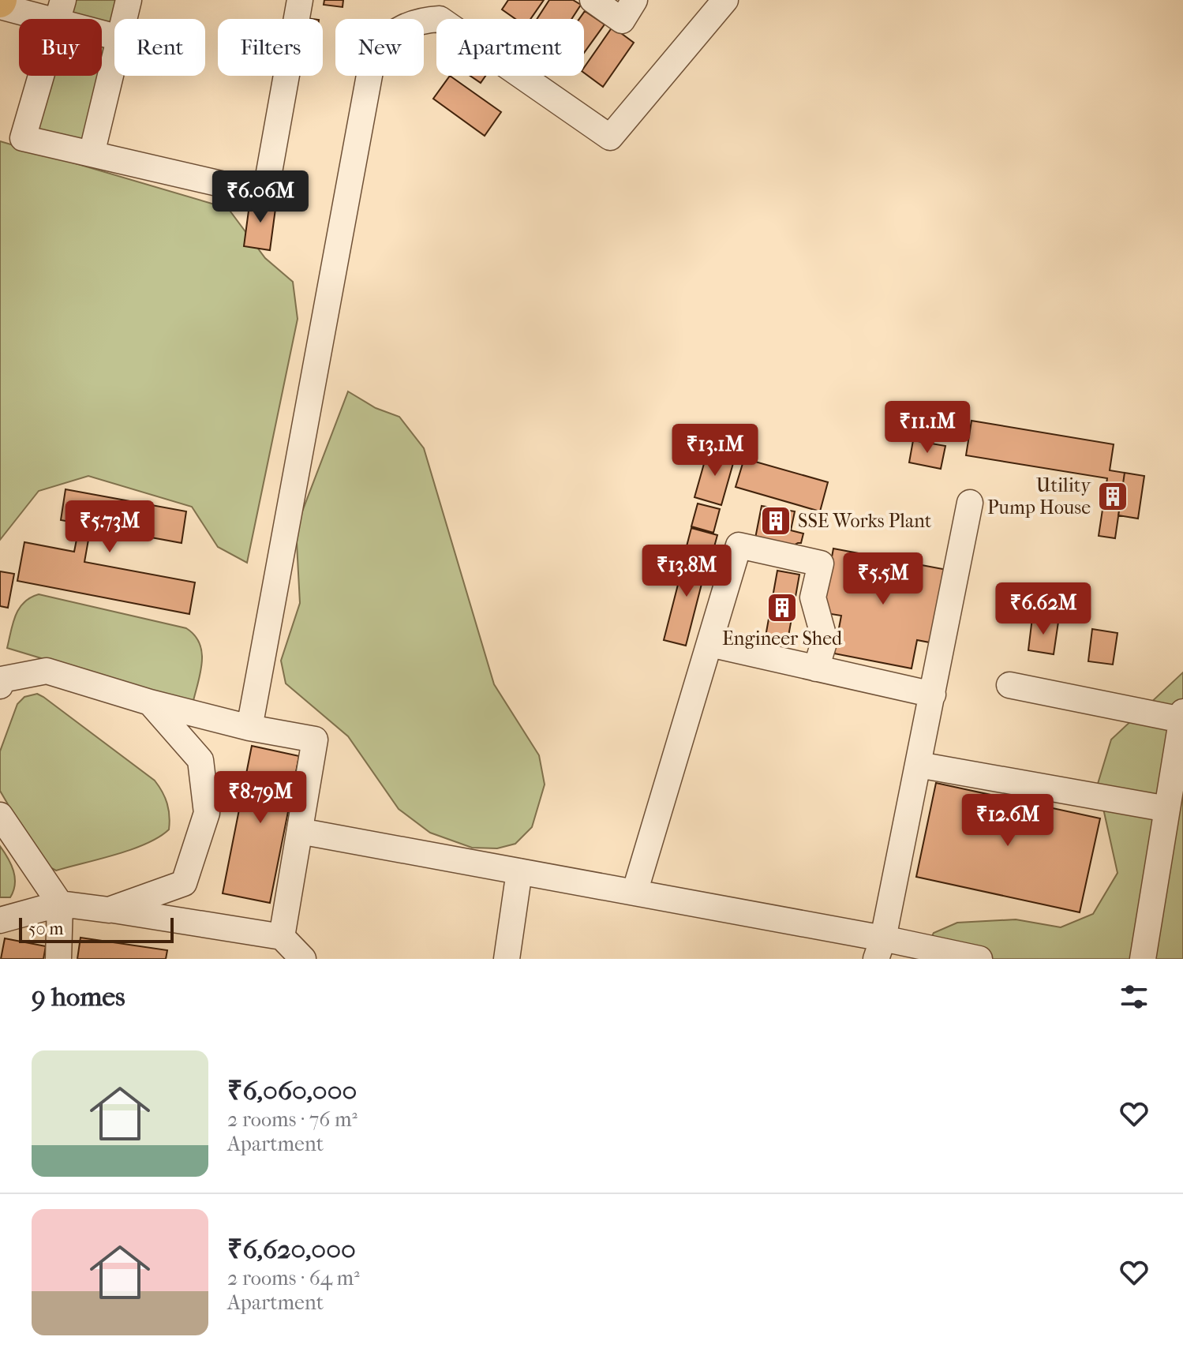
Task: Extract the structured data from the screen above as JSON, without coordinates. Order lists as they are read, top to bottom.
{
  "places": {
    "building": ["Utility Pump House", "SSE Works Plant", "Engineer Shed"]
  },
  "scale_bar": "50 m",
  "page": {
    "chip": [
      "Buy",
      "Rent",
      "Filters",
      "New",
      "Apartment"
    ],
    "price": [
      "₹6.06M",
      "₹11.1M",
      "₹13.1M",
      "₹5.73M",
      "₹13.8M",
      "₹5.5M",
      "₹6.62M",
      "₹8.79M",
      "₹12.6M"
    ],
    "scale": "50 m",
    "heading": "9 homes",
    "list": [
      {
        "name": "₹6,060,000",
        "note": "2 rooms · 76 m² · Apartment"
      },
      {
        "name": "₹6,620,000",
        "note": "2 rooms · 64 m² · Apartment"
      }
    ]
  }
}
